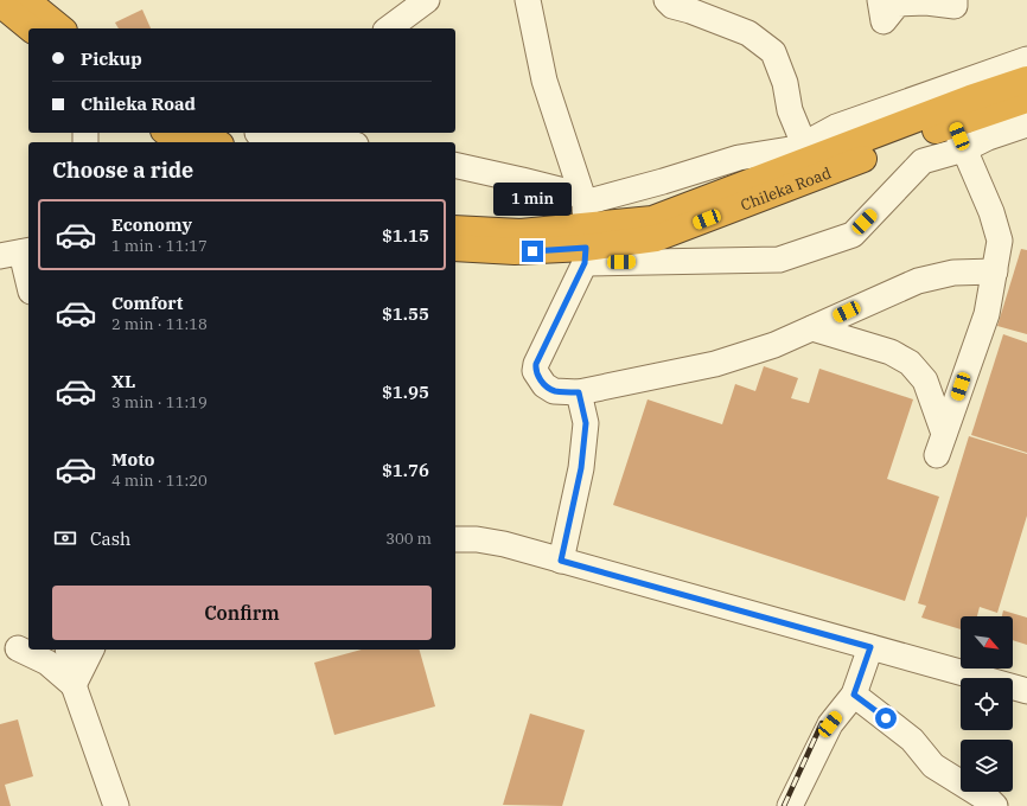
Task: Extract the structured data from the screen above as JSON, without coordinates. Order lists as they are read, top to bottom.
{
  "streets": {
    "highway": ["Chileka Road"]
  },
  "north": "bottom right",
  "page": {
    "banner": ["Pickup", "Chileka Road"],
    "heading": "Choose a ride",
    "bubble": "1 min",
    "list": [
      {
        "name": "Economy",
        "note": "1 min · 11:17",
        "value": "$1.15"
      },
      {
        "name": "Comfort",
        "note": "2 min · 11:18",
        "value": "$1.55"
      },
      {
        "name": "XL",
        "note": "3 min · 11:19",
        "value": "$1.95"
      },
      {
        "name": "Moto",
        "note": "4 min · 11:20",
        "value": "$1.76"
      }
    ],
    "pay": ["Cash", "300 m"],
    "buttons": "Confirm"
  }
}
